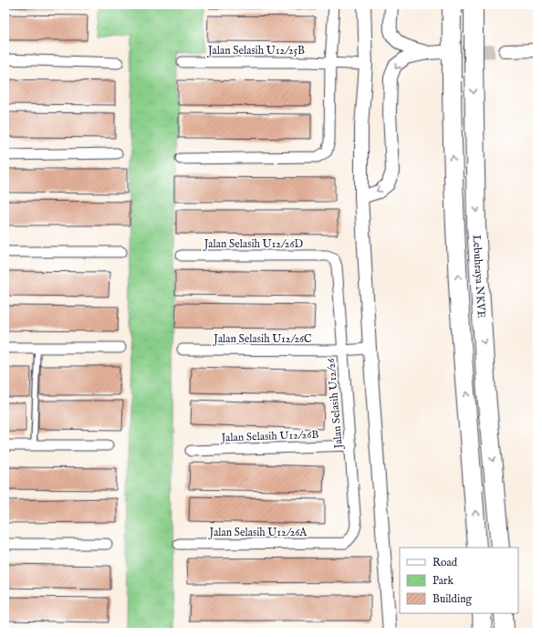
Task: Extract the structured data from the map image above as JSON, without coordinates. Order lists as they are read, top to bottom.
{
  "streets": {
    "highway": ["Lebuhraya NKVE"],
    "street": [
      "Jalan Selasih U12/25B",
      "Jalan Selasih U12/26D",
      "Jalan Selasih U12/26C",
      "Jalan Selasih U12/26",
      "Jalan Selasih U12/26B",
      "Jalan Selasih U12/26A"
    ]
  },
  "crossings": [
    ["Jalan Selasih U12/26D", "Jalan Selasih U12/26"],
    ["Jalan Selasih U12/26C", "Jalan Selasih U12/26"],
    ["Jalan Selasih U12/26", "Jalan Selasih U12/26B"],
    ["Jalan Selasih U12/26", "Jalan Selasih U12/26A"]
  ],
  "legend": ["Road", "Park", "Building"]
}
